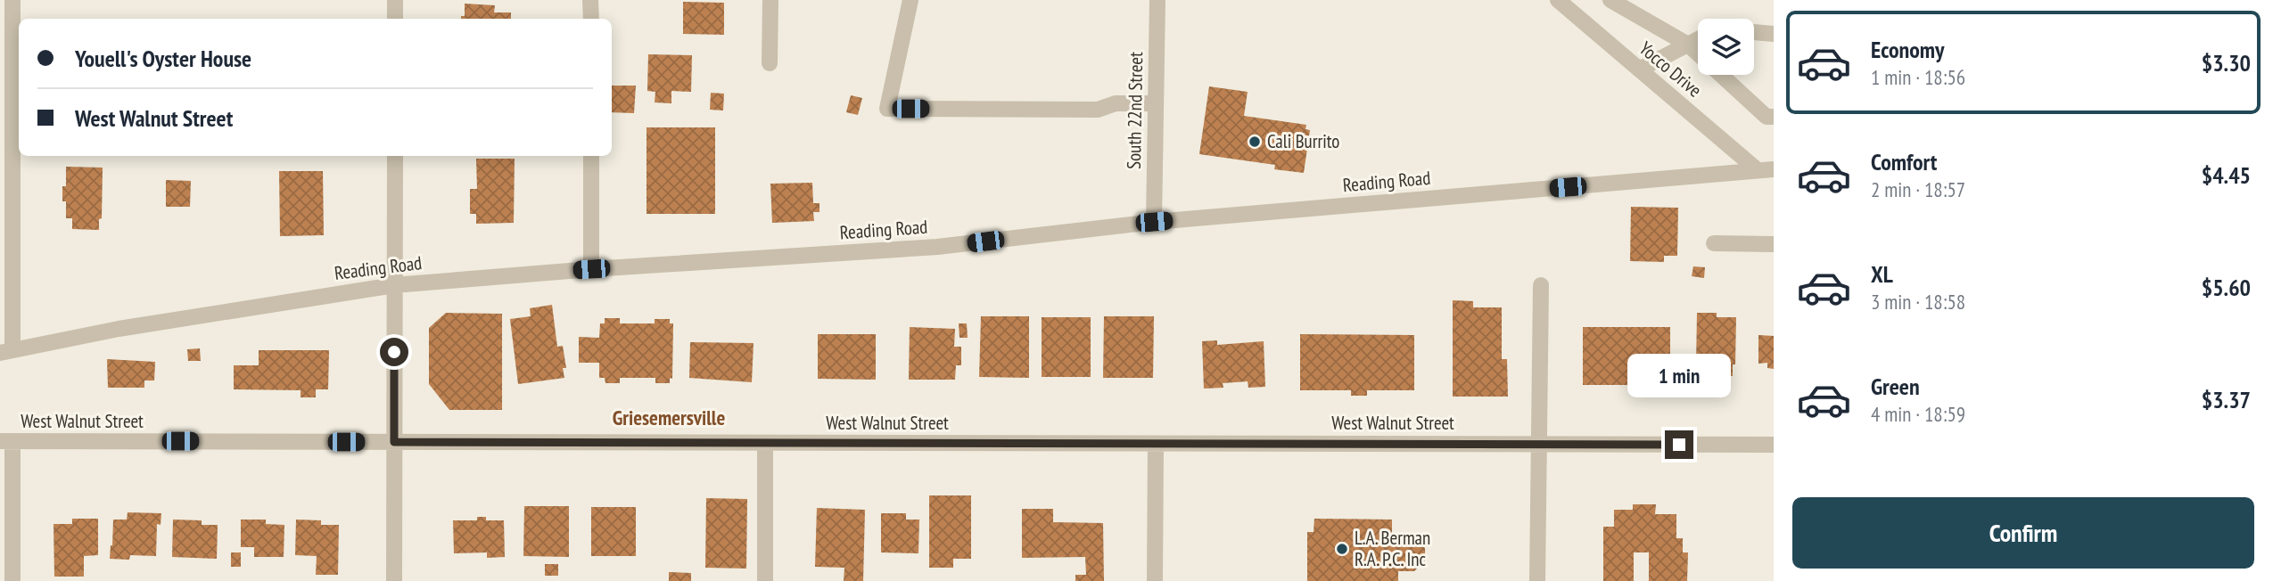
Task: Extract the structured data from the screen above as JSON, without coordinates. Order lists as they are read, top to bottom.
{
  "streets": {
    "street": [
      "Yocco Drive",
      "South 22nd Street",
      "Reading Road",
      "West Walnut Street"
    ]
  },
  "crossings": [
    ["Yocco Drive", "Reading Road"],
    ["South 22nd Street", "Reading Road"]
  ],
  "districts": ["Griesemersville"],
  "places": ["Cali Burrito", "L.A. Berman R.A. P.C. Inc"],
  "page": {
    "list": [
      {
        "name": "Economy",
        "note": "1 min · 18:56",
        "value": "$3.30"
      },
      {
        "name": "Comfort",
        "note": "2 min · 18:57",
        "value": "$4.45"
      },
      {
        "name": "XL",
        "note": "3 min · 18:58",
        "value": "$5.60"
      },
      {
        "name": "Green",
        "note": "4 min · 18:59",
        "value": "$3.37"
      }
    ],
    "banner": ["Youell's Oyster House", "West Walnut Street"],
    "bubble": "1 min",
    "buttons": "Confirm"
  }
}
